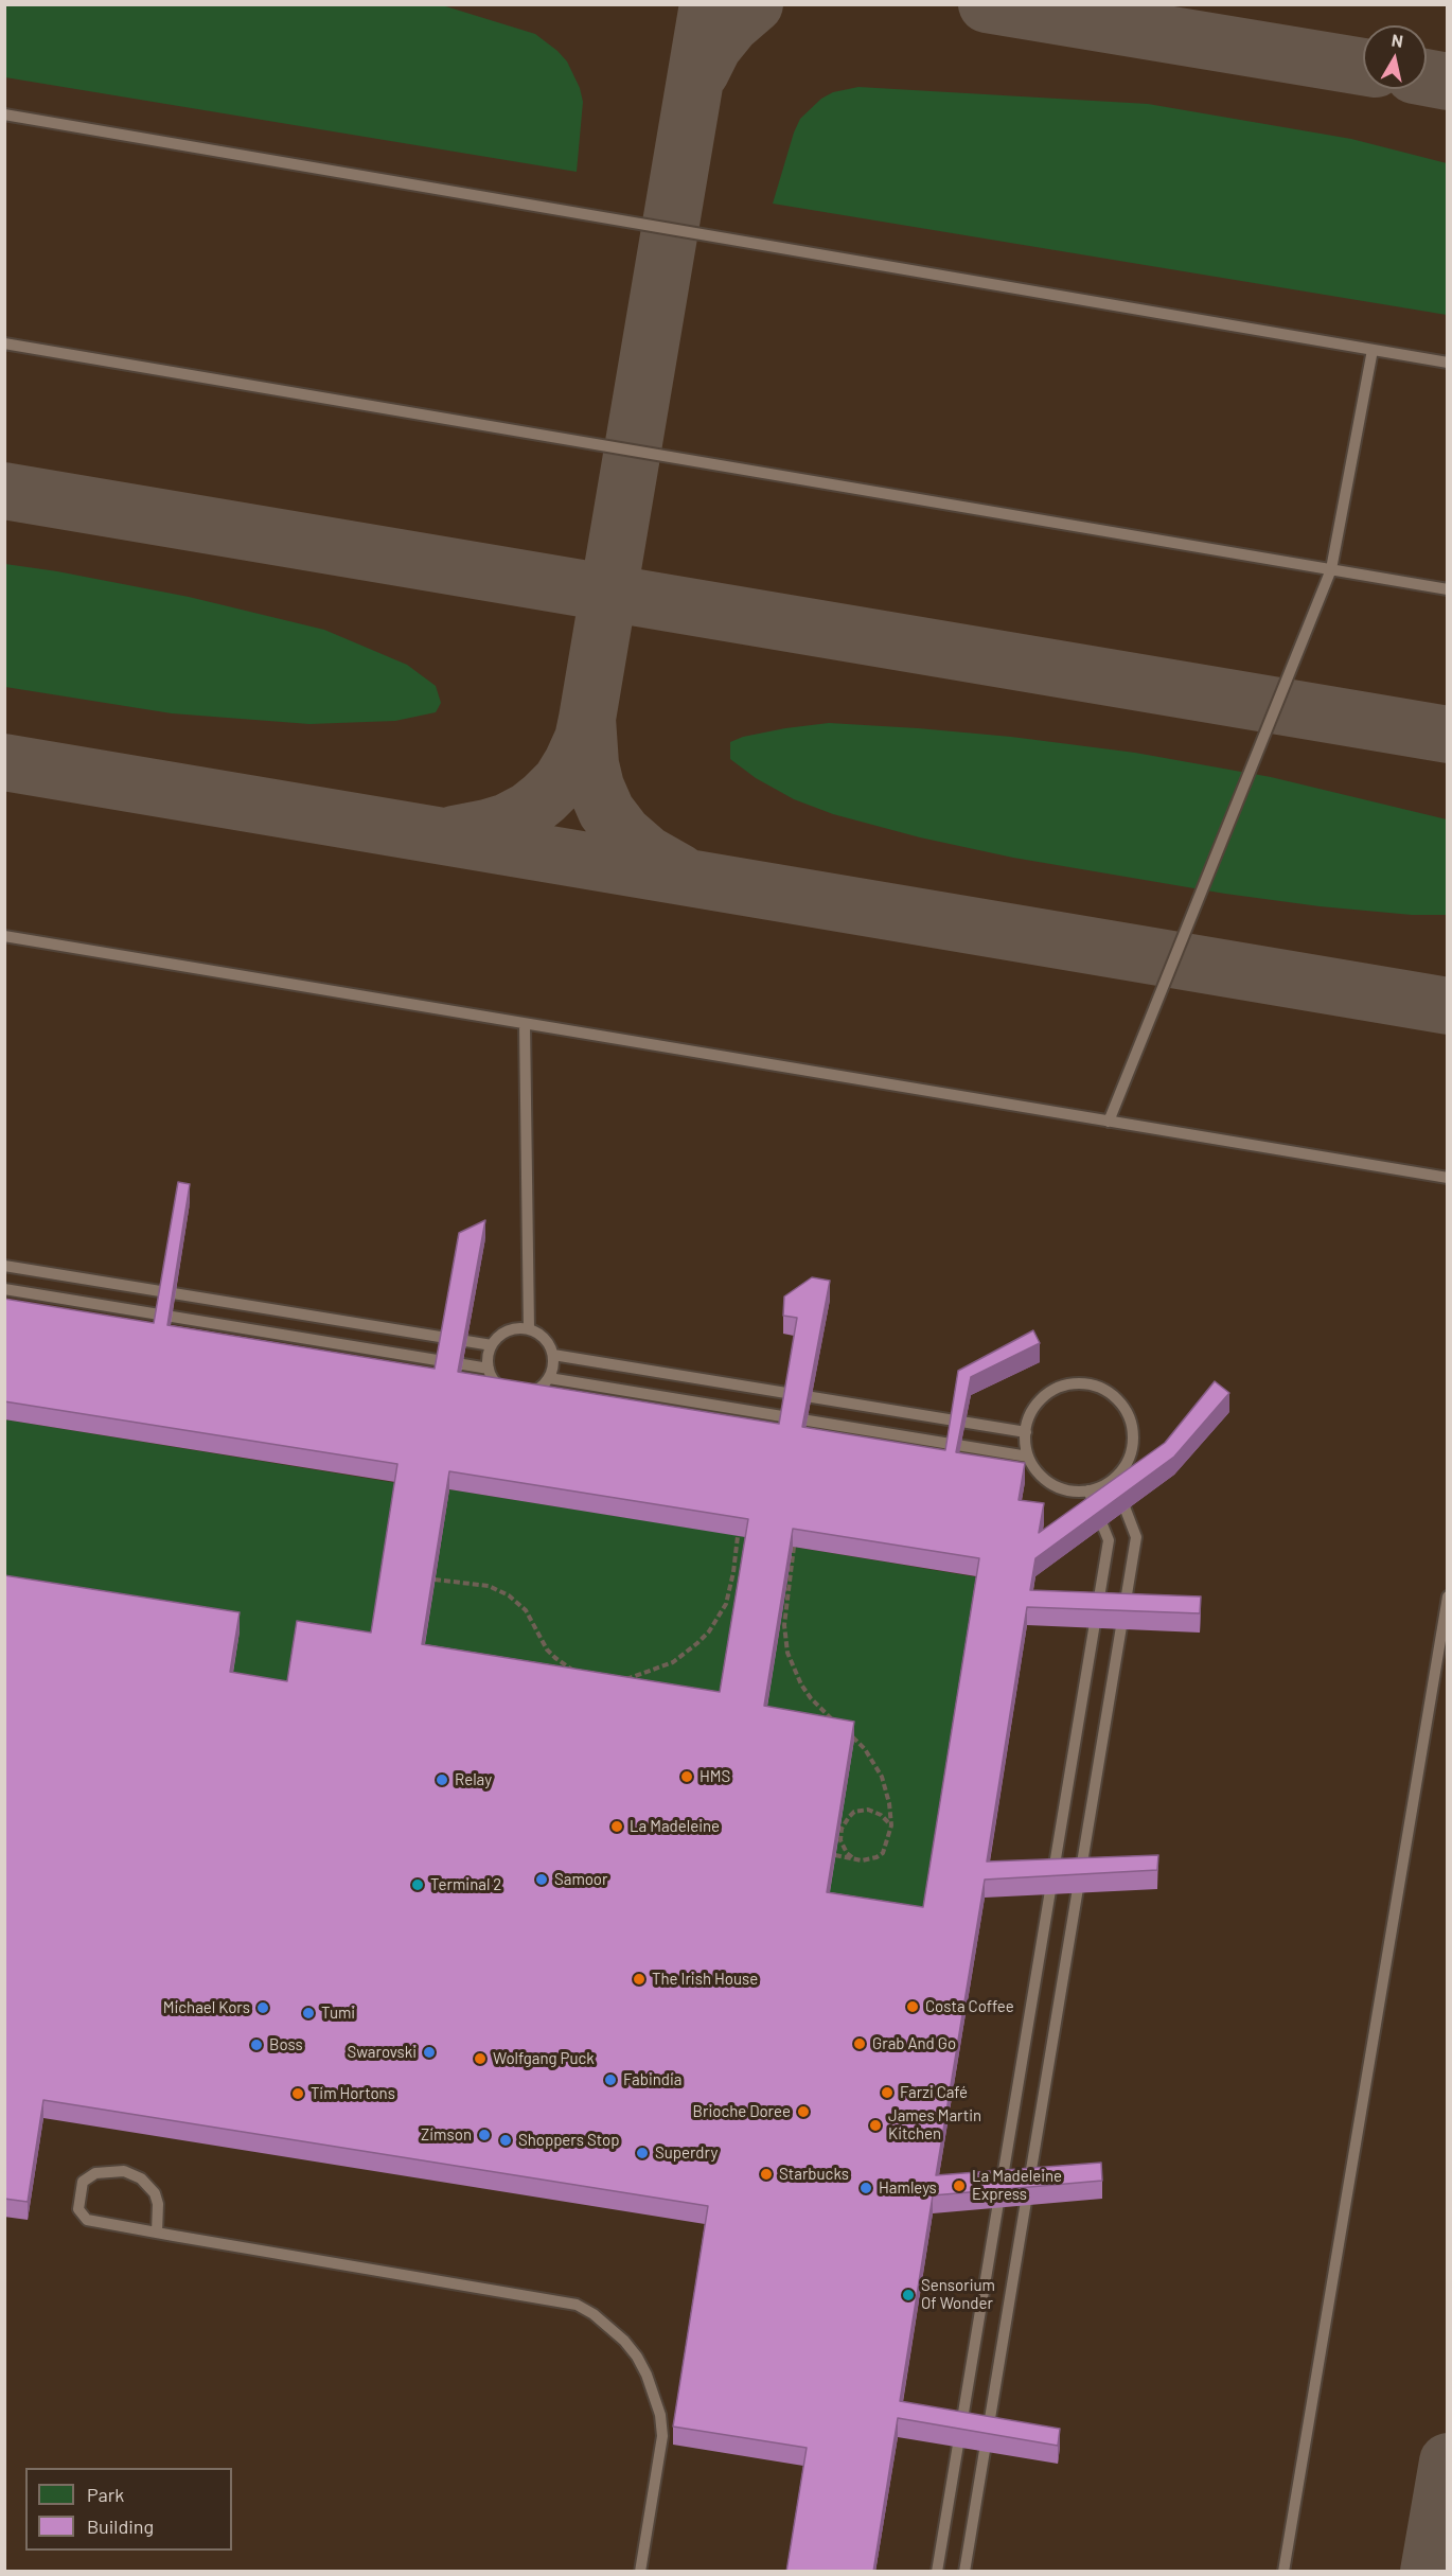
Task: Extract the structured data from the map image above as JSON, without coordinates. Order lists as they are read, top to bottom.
{
  "places": [
    "HMS",
    "Relay",
    "La Madeleine",
    "Samoor",
    "Terminal 2",
    "The Irish House",
    "Costa Coffee",
    "Michael Kors",
    "Tumi",
    "Grab And Go",
    "Boss",
    "Swarovski",
    "Wolfgang Puck",
    "Fabindia",
    "Farzi Café",
    "Tim Hortons",
    "Brioche Doree",
    "James Martin Kitchen",
    "Zimson",
    "Shoppers Stop",
    "Superdry",
    "Starbucks",
    "La Madeleine Express",
    "Hamleys",
    "Sensorium Of Wonder"
  ],
  "legend": ["Park", "Building"],
  "north": "top"
}
